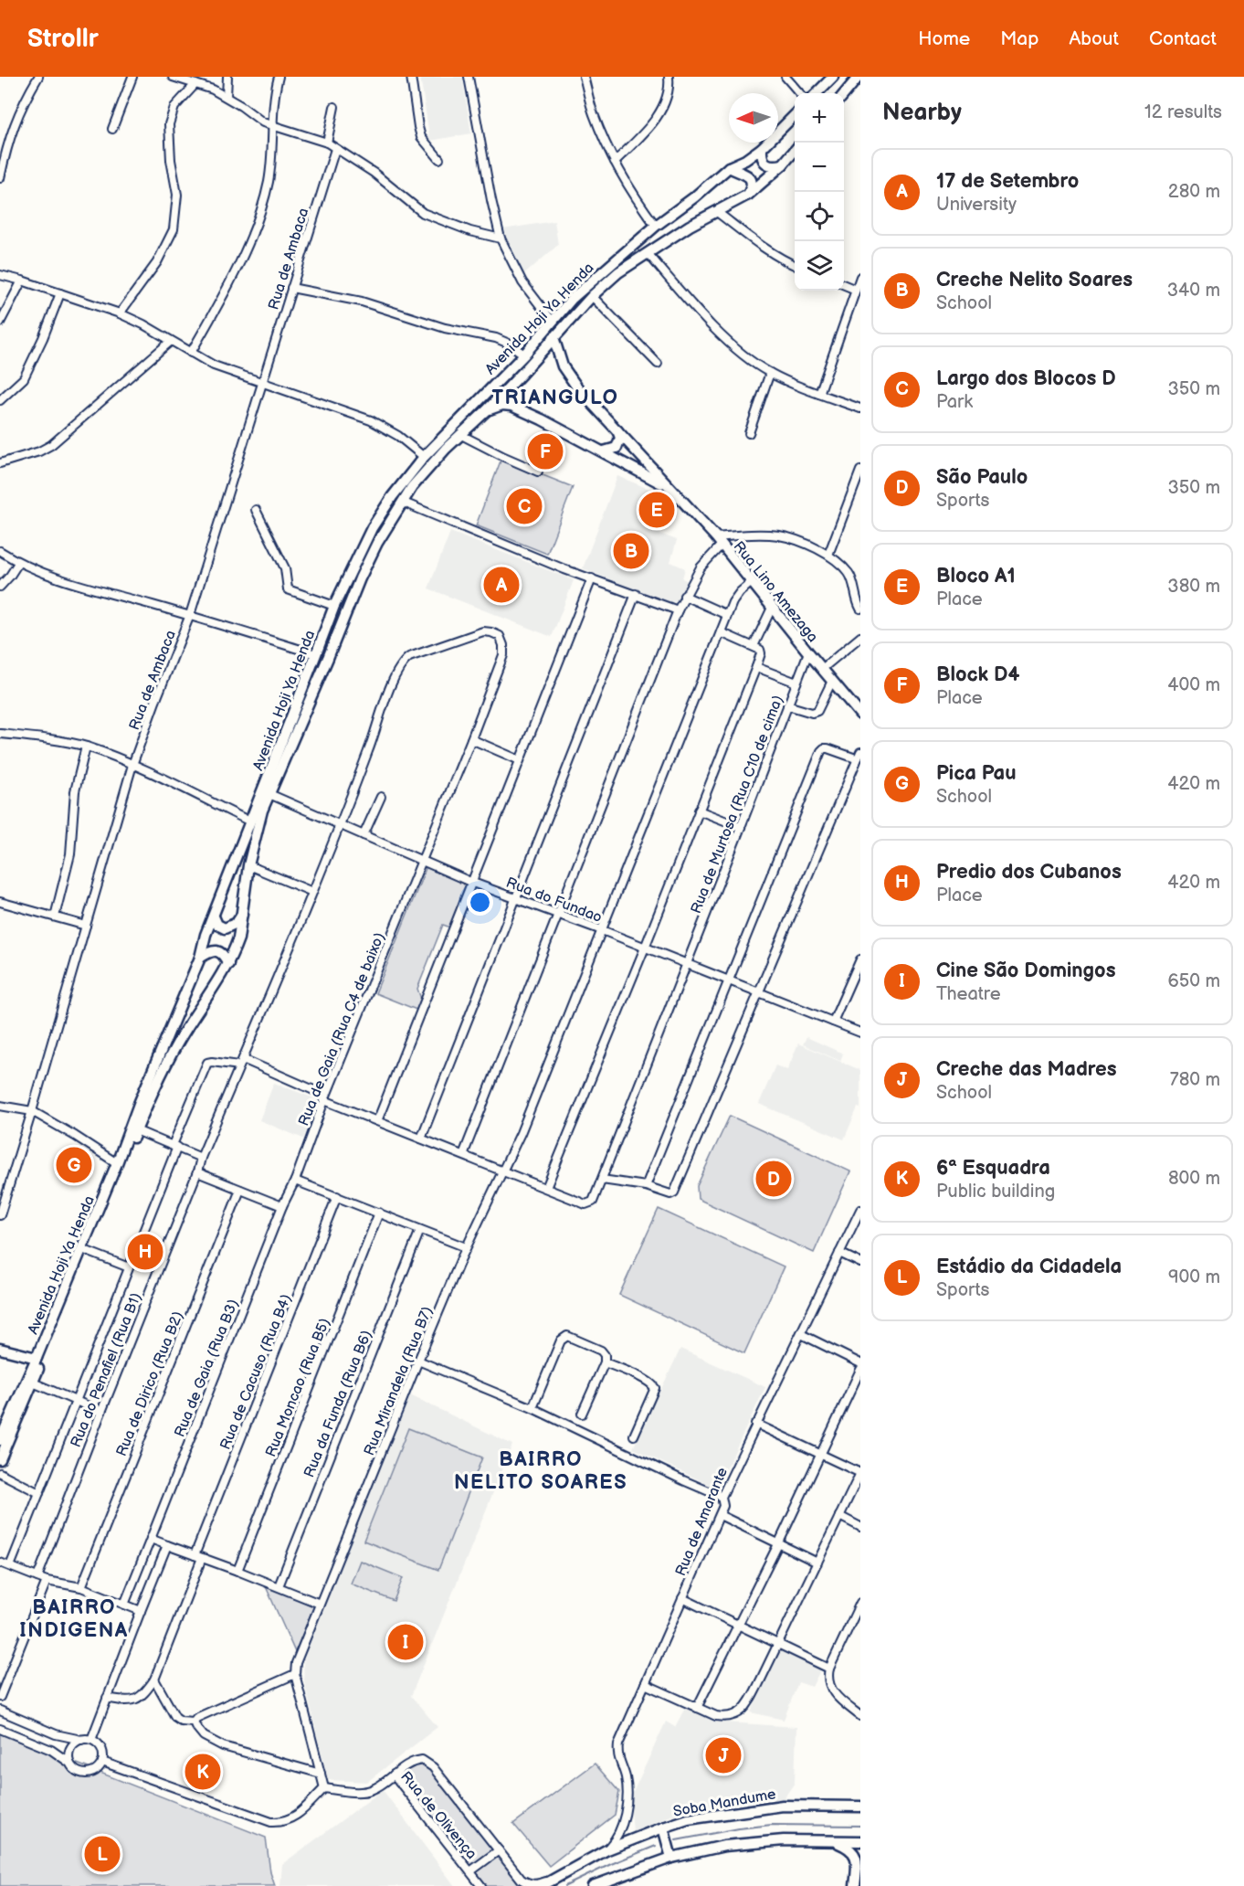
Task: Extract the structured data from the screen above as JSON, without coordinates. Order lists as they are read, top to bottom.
{
  "streets": {
    "main road": ["Avenida Hoji Ya Henda", "Rua Lino Amezaga", "Soba Mandume"],
    "street": [
      "Rua de Ambaca",
      "Rua de Murtosa (Rua C10 de cima)",
      "Rua do Fundao",
      "Rua de Gaia (Rua C4 de baixo)",
      "Rua de Gaia (Rua B3)",
      "Rua do Penafiel (Rua B1)",
      "Rua de Cacuso (Rua B4)",
      "Rua Mirandela (Rua B7)",
      "Rua de Dirico (Rua B2)",
      "Rua Moncao (Rua B5)",
      "Rua da Funda (Rua B6)",
      "Rua de Amarante",
      "Rua de Olivença"
    ]
  },
  "crossings": [
    ["Avenida Hoji Ya Henda", "Rua Lino Amezaga"],
    ["Avenida Hoji Ya Henda", "Rua do Fundao"],
    ["Rua Lino Amezaga", "Rua de Murtosa (Rua C10 de cima)"],
    ["Rua Lino Amezaga", "Rua Mirandela (Rua B7)"],
    ["Rua de Murtosa (Rua C10 de cima)", "Rua do Fundao"],
    ["Rua do Fundao", "Rua de Gaia (Rua C4 de baixo)"],
    ["Rua do Fundao", "Rua do Penafiel (Rua B1)"],
    ["Rua do Fundao", "Rua Mirandela (Rua B7)"],
    ["Rua de Gaia (Rua C4 de baixo)", "Rua de Gaia (Rua B3)"],
    ["Rua de Gaia (Rua C4 de baixo)", "Rua do Penafiel (Rua B1)"],
    ["Rua de Amarante", "Soba Mandume"]
  ],
  "districts": ["TRIANGULO", "BAIRRO NELITO SOARES", "BAIRRO INDIGENA"],
  "north": "left",
  "page": {
    "header": "Strollr",
    "nav": [
      "Home",
      "Map",
      "About",
      "Contact"
    ],
    "heading": ["Nearby", "12 results"],
    "map_buttons": ["+", "−"],
    "list": [
      {
        "mark": "A",
        "name": "17 de Setembro",
        "note": "University",
        "value": "280 m"
      },
      {
        "mark": "B",
        "name": "Creche Nelito Soares",
        "note": "School",
        "value": "340 m"
      },
      {
        "mark": "C",
        "name": "Largo dos Blocos D",
        "note": "Park",
        "value": "350 m"
      },
      {
        "mark": "D",
        "name": "São Paulo",
        "note": "Sports",
        "value": "350 m"
      },
      {
        "mark": "E",
        "name": "Bloco A1",
        "note": "Place",
        "value": "380 m"
      },
      {
        "mark": "F",
        "name": "Block D4",
        "note": "Place",
        "value": "400 m"
      },
      {
        "mark": "G",
        "name": "Pica Pau",
        "note": "School",
        "value": "420 m"
      },
      {
        "mark": "H",
        "name": "Predio dos Cubanos",
        "note": "Place",
        "value": "420 m"
      },
      {
        "mark": "I",
        "name": "Cine São Domingos",
        "note": "Theatre",
        "value": "650 m"
      },
      {
        "mark": "J",
        "name": "Creche das Madres",
        "note": "School",
        "value": "780 m"
      },
      {
        "mark": "K",
        "name": "6ª Esquadra",
        "note": "Public building",
        "value": "800 m"
      },
      {
        "mark": "L",
        "name": "Estádio da Cidadela",
        "note": "Sports",
        "value": "900 m"
      }
    ],
    "pins": [
      "F",
      "C",
      "E",
      "B",
      "A",
      "G",
      "D",
      "H",
      "I",
      "J",
      "K",
      "L"
    ]
  }
}
